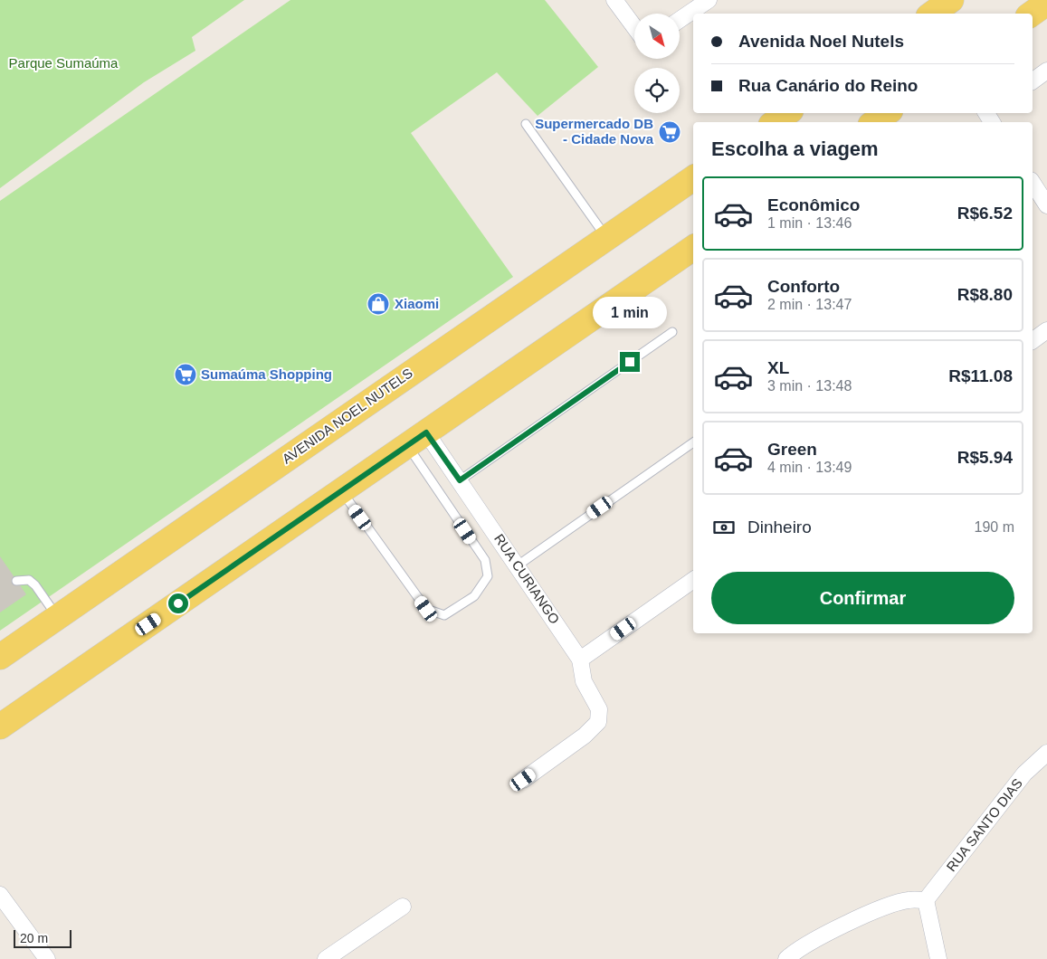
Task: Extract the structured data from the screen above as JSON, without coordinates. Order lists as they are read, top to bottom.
{
  "streets": {
    "main road": ["AVENIDA NOEL NUTELS"],
    "street": ["RUA CURIANGO", "RUA SANTO DIAS"]
  },
  "parks": ["Parque Sumaúma"],
  "places": {
    "supermarket": ["Supermercado DB - Cidade Nova", "Sumaúma Shopping"],
    "shop": ["Xiaomi"]
  },
  "scale_bar": "20 m",
  "north": "bottom right",
  "page": {
    "banner": ["Avenida Noel Nutels", "Rua Canário do Reino"],
    "heading": "Escolha a viagem",
    "list": [
      {
        "name": "Econômico",
        "note": "1 min · 13:46",
        "value": "R$6.52"
      },
      {
        "name": "Conforto",
        "note": "2 min · 13:47",
        "value": "R$8.80"
      },
      {
        "name": "XL",
        "note": "3 min · 13:48",
        "value": "R$11.08"
      },
      {
        "name": "Green",
        "note": "4 min · 13:49",
        "value": "R$5.94"
      }
    ],
    "bubble": "1 min",
    "pay": ["Dinheiro", "190 m"],
    "buttons": "Confirmar",
    "scale": "20 m"
  }
}
